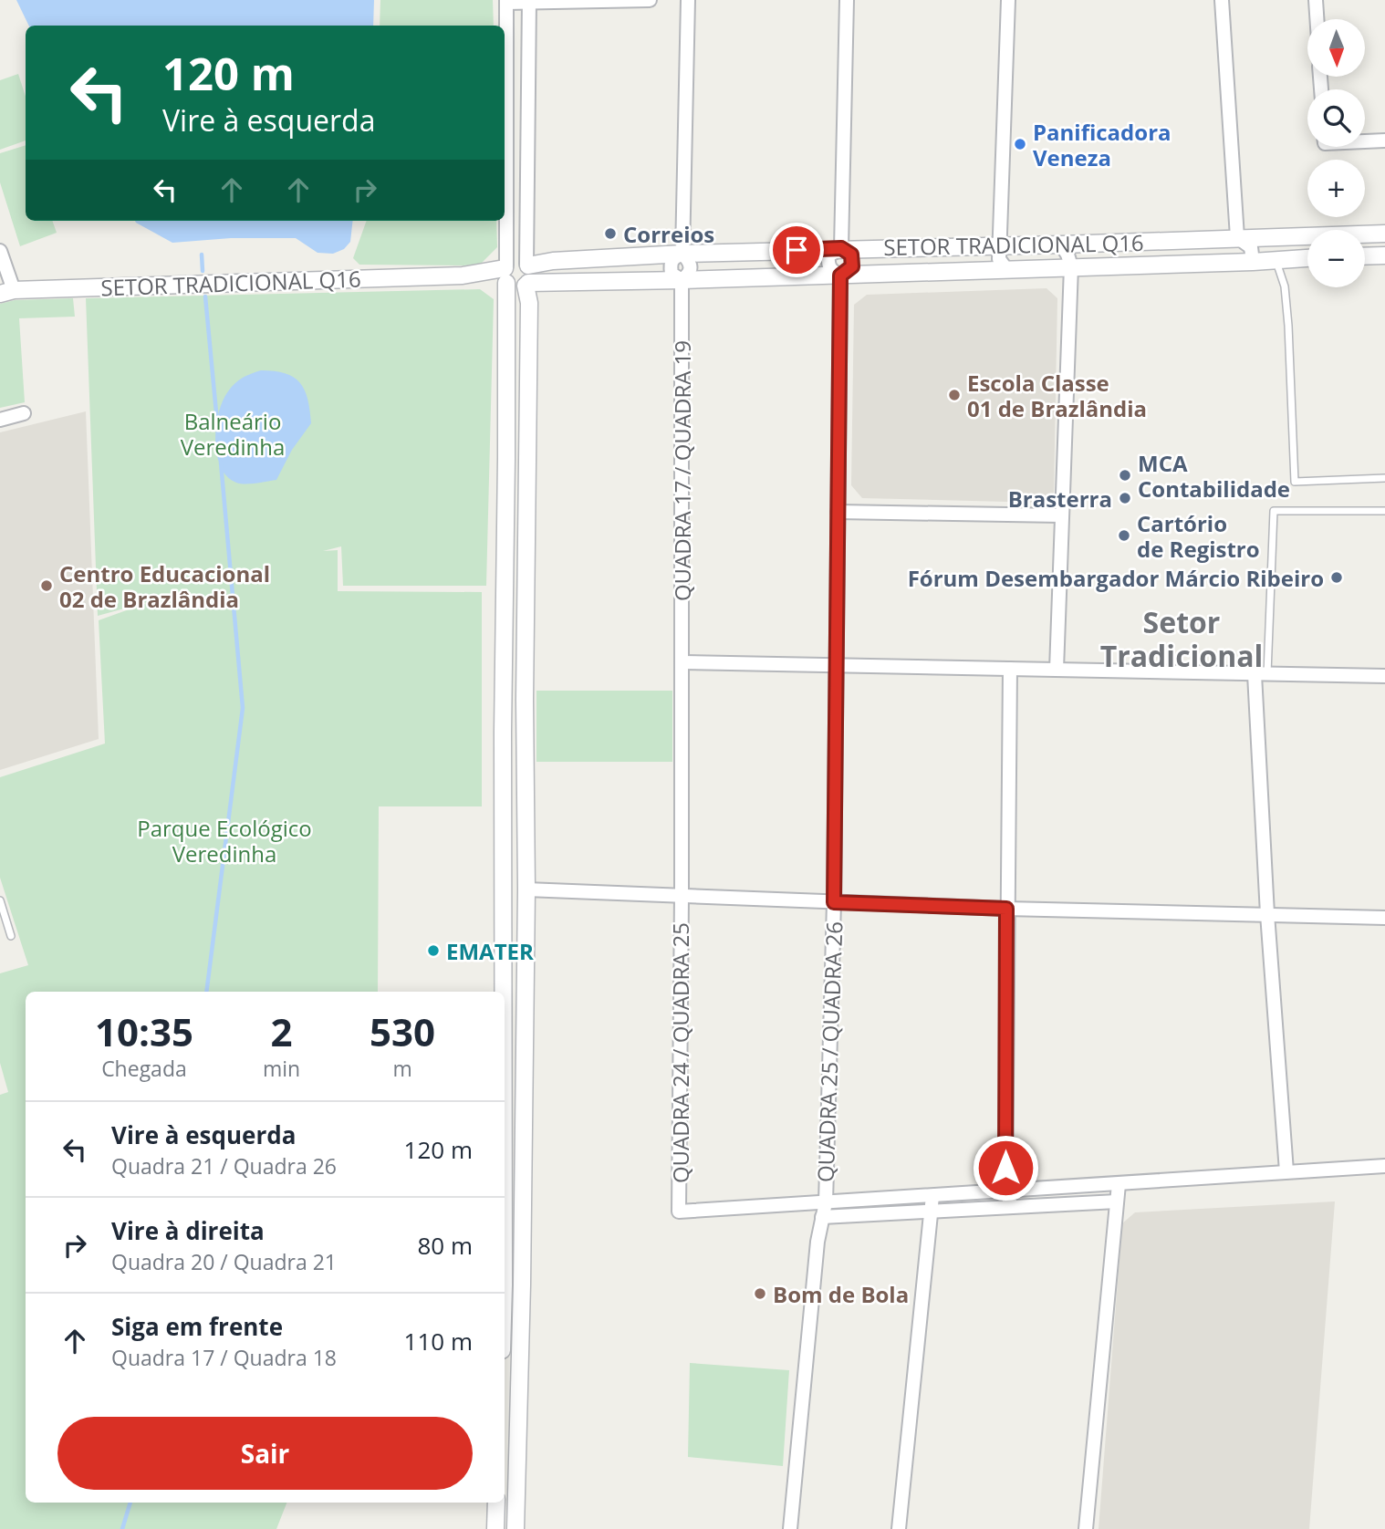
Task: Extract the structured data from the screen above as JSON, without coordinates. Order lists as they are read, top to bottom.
{
  "streets": {
    "street": [
      "SETOR TRADICIONAL Q16",
      "QUADRA 17 / QUADRA 19",
      "QUADRA 25 / QUADRA 26",
      "QUADRA 24 / QUADRA 25"
    ]
  },
  "crossings": [
    ["SETOR TRADICIONAL Q16", "QUADRA 17 / QUADRA 19"],
    ["SETOR TRADICIONAL Q16", "QUADRA 25 / QUADRA 26"],
    ["QUADRA 17 / QUADRA 19", "QUADRA 24 / QUADRA 25"],
    ["QUADRA 25 / QUADRA 26", "QUADRA 24 / QUADRA 25"]
  ],
  "districts": ["Setor Tradicional"],
  "parks": ["Balneário Veredinha", "Parque Ecológico Veredinha"],
  "places": [
    "Panificadora Veneza",
    "Correios",
    "Escola Classe 01 de Brazlândia",
    "MCA Contabilidade",
    "Brasterra",
    "Cartório de Registro",
    "Fórum Desembargador Márcio Ribeiro",
    "Centro Educacional 02 de Brazlândia",
    "EMATER",
    "Bom de Bola"
  ],
  "north": "bottom",
  "page": {
    "map_buttons": ["+", "−"],
    "turn": ["120 m", "Vire à esquerda"],
    "eta": [
      "10:35",
      "Chegada",
      "2",
      "min",
      "530",
      "m"
    ],
    "list": [
      {
        "name": "Vire à esquerda",
        "note": "Quadra 21 / Quadra 26",
        "value": "120 m"
      },
      {
        "name": "Vire à direita",
        "note": "Quadra 20 / Quadra 21",
        "value": "80 m"
      },
      {
        "name": "Siga em frente",
        "note": "Quadra 17 / Quadra 18",
        "value": "110 m"
      }
    ],
    "buttons": "Sair"
  }
}
